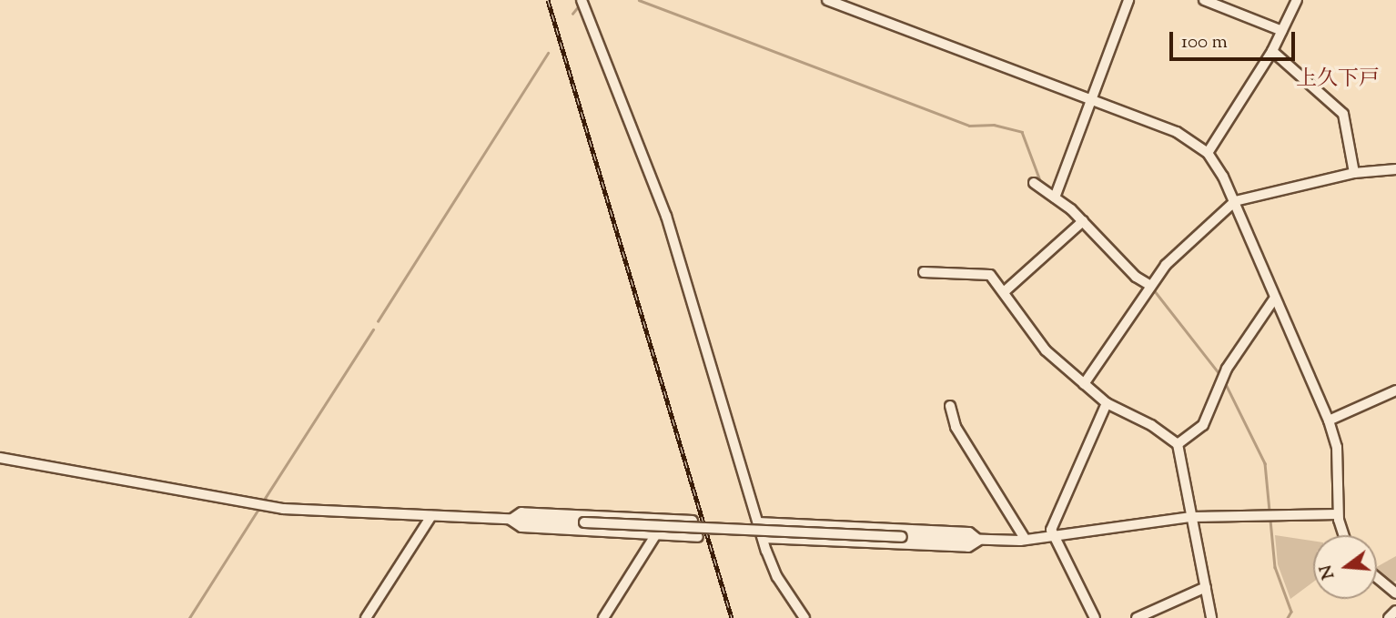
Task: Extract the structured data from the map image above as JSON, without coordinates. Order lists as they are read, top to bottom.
{
  "districts": ["上久下戸"],
  "scale_bar": "100 m",
  "north": "left"
}
